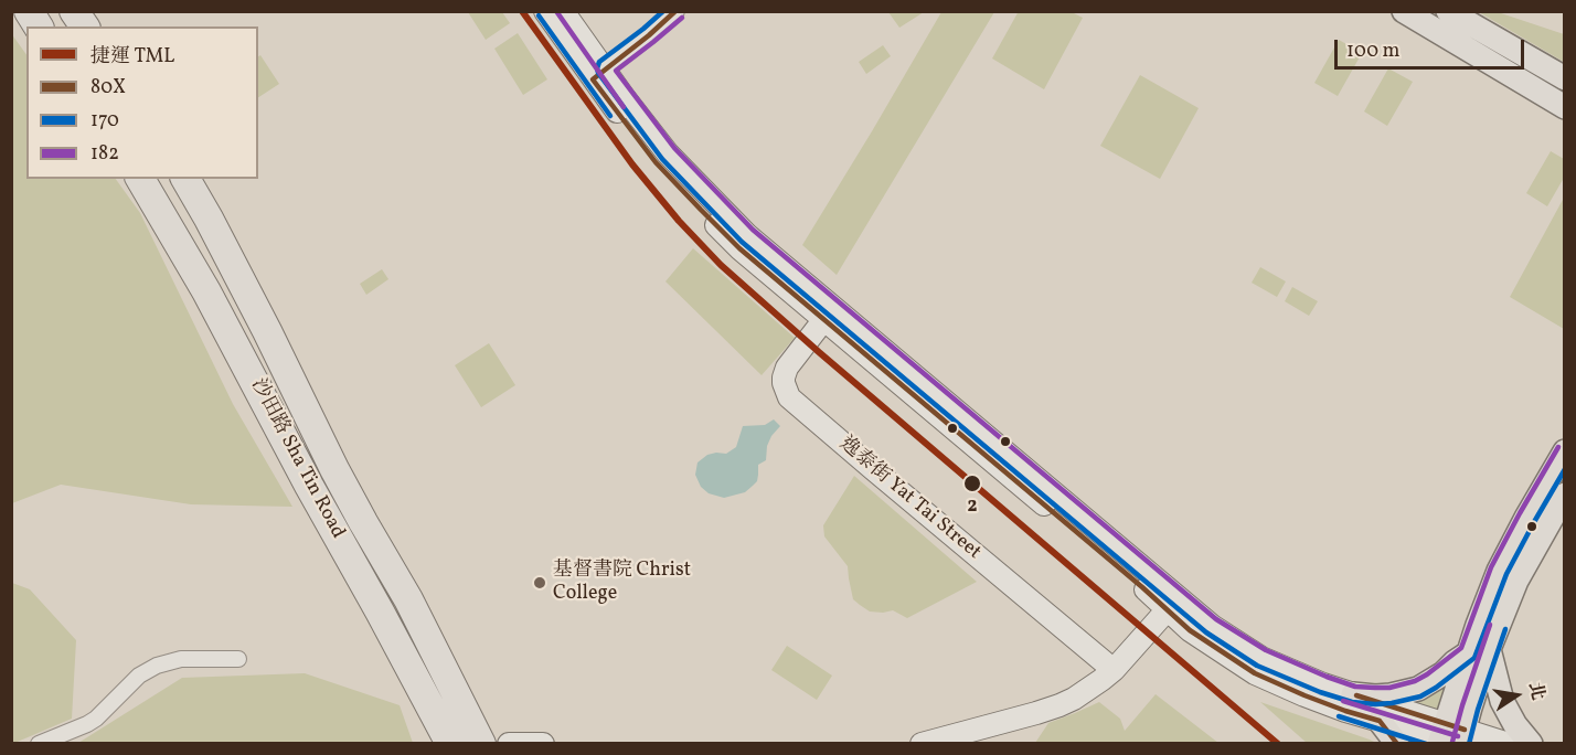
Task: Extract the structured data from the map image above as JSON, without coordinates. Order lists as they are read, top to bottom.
{
  "streets": {
    "highway": ["沙田路 Sha Tin Road"],
    "main road": ["逸泰街 Yat Tai Street"]
  },
  "places": ["2", "基督書院 Christ College"],
  "lines": [
    "metro line TML",
    "transit line 80X",
    "transit line 170",
    "transit line 182"
  ],
  "legend": [
    "捷運 TML",
    "80X",
    "170",
    "182"
  ],
  "scale_bar": "100 m",
  "north": "right"
}
